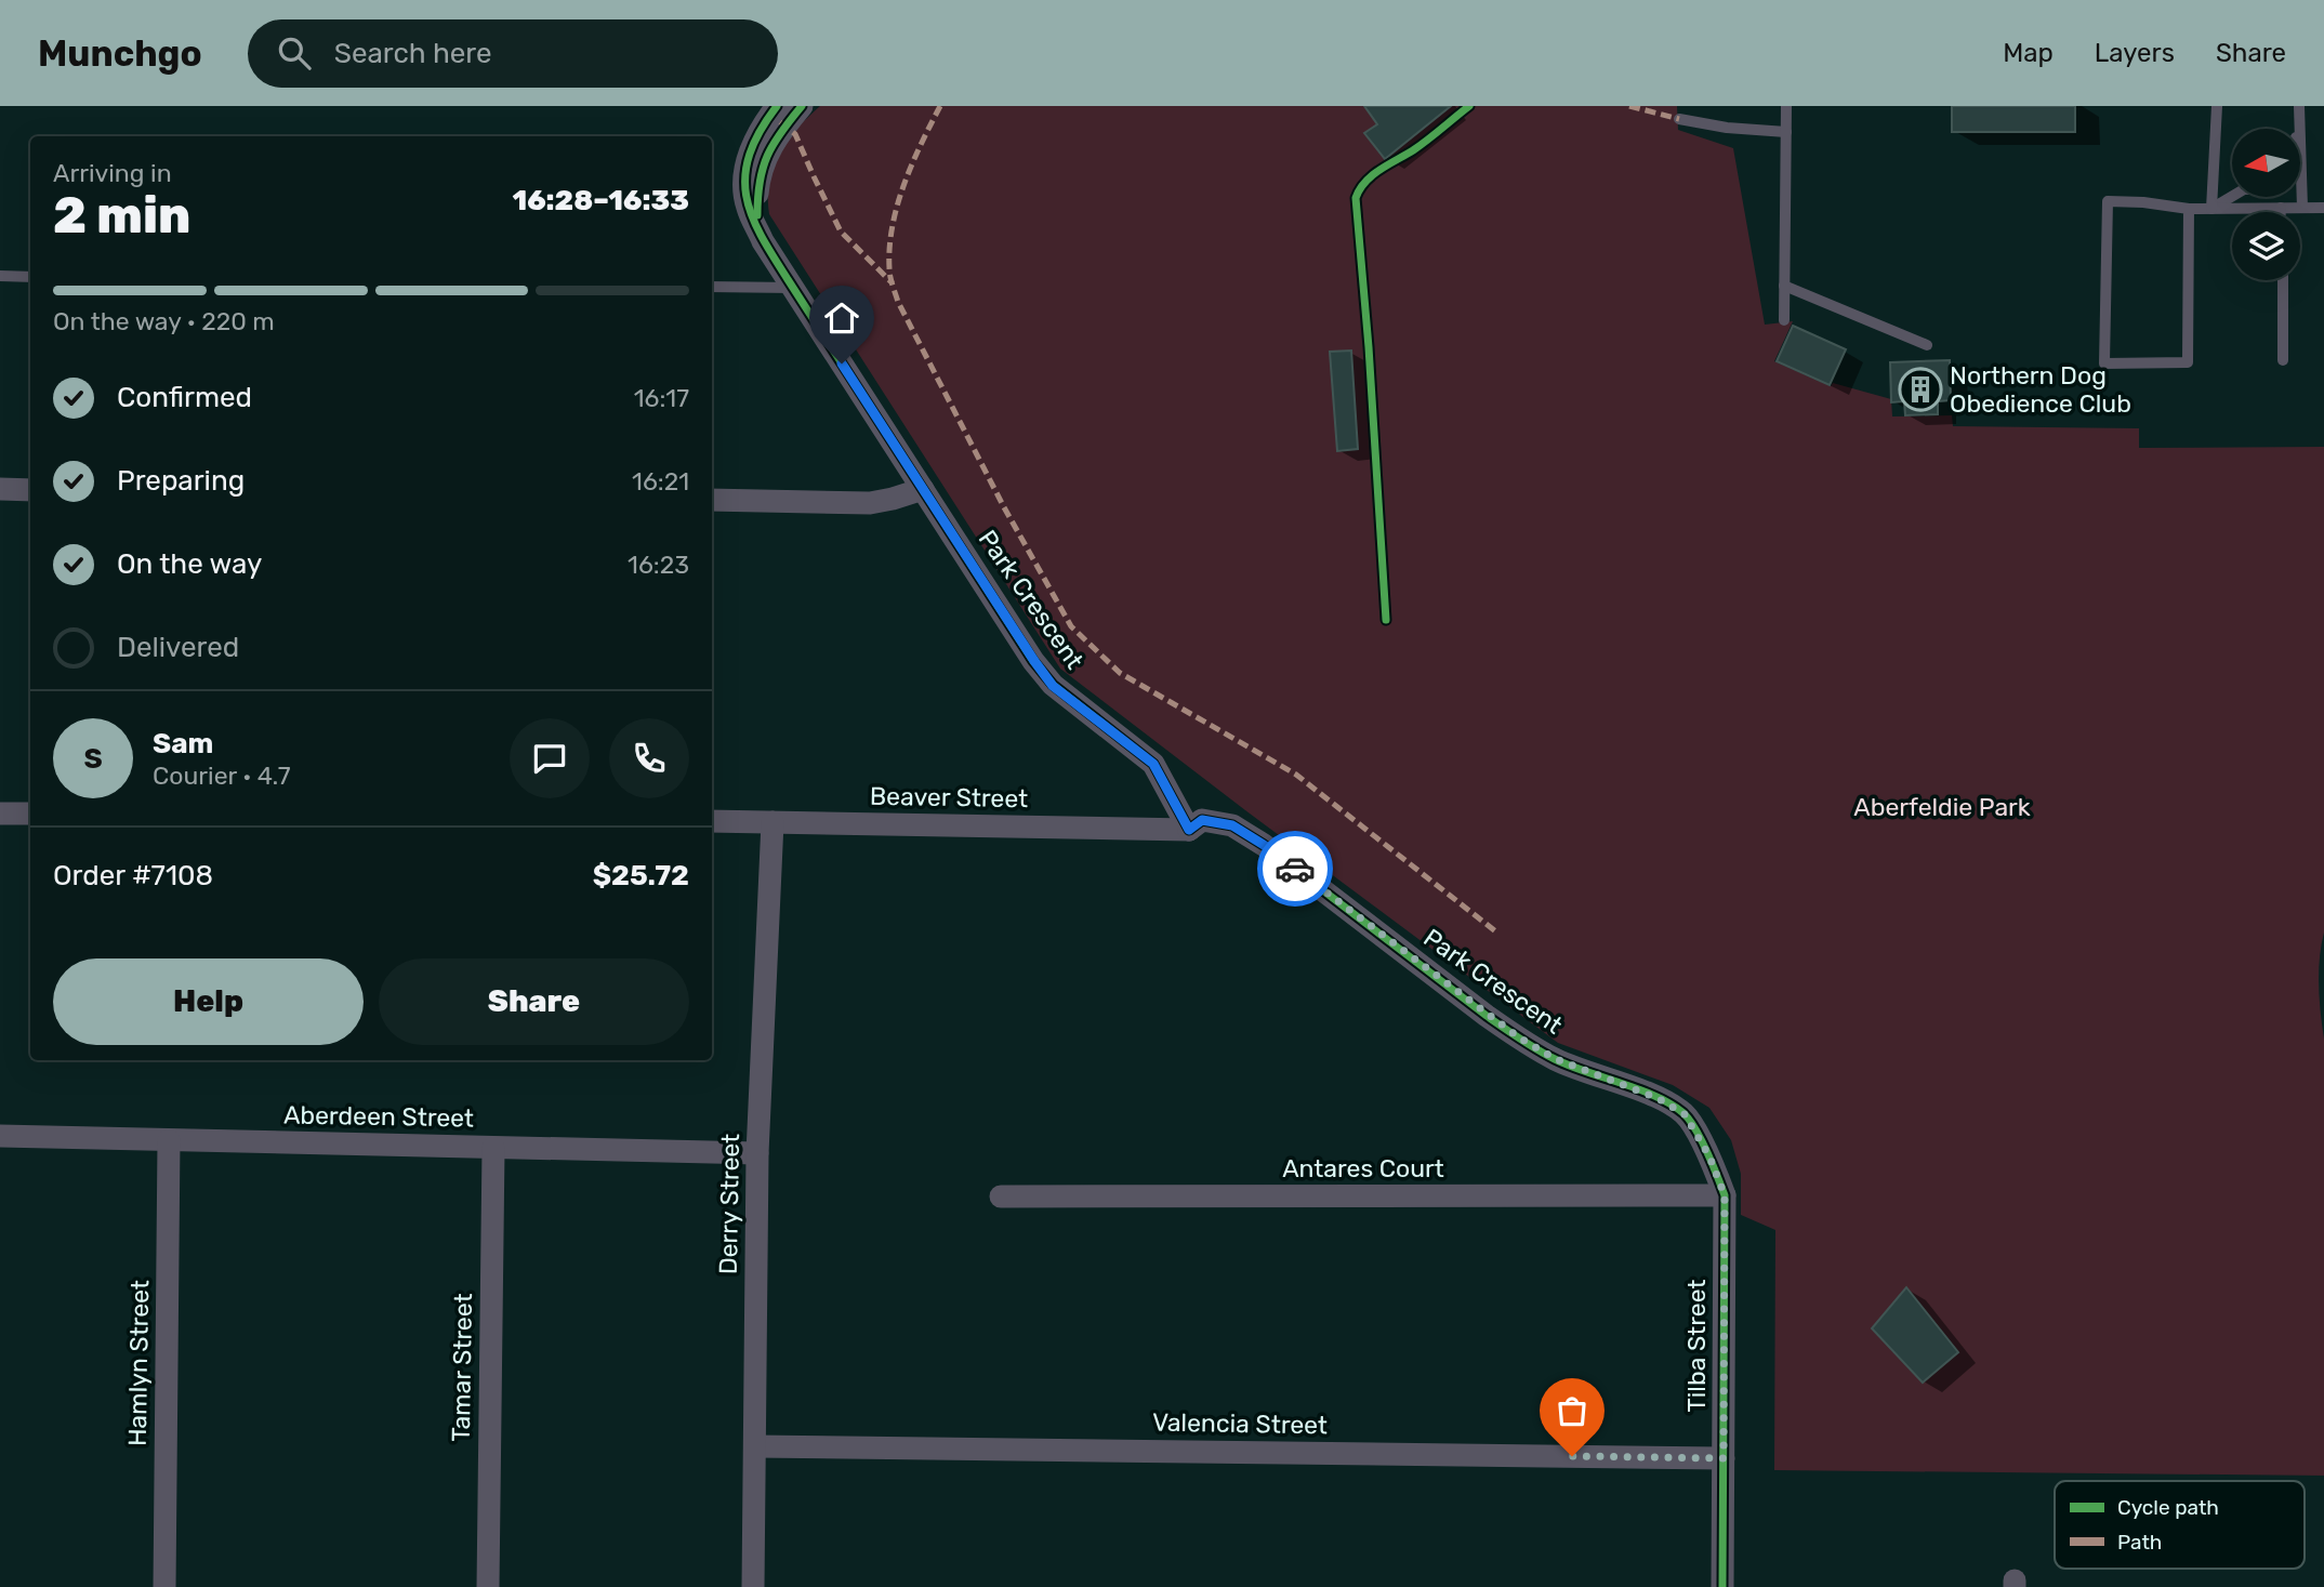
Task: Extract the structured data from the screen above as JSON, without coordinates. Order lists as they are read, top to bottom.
{
  "streets": {
    "street": [
      "Park Crescent",
      "Beaver Street",
      "Aberdeen Street",
      "Antares Court",
      "Derry Street",
      "Tilba Street",
      "Hamlyn Street",
      "Tamar Street",
      "Valencia Street"
    ]
  },
  "crossings": [
    ["Park Crescent", "Beaver Street"],
    ["Park Crescent", "Tilba Street"],
    ["Beaver Street", "Derry Street"],
    ["Aberdeen Street", "Derry Street"],
    ["Aberdeen Street", "Hamlyn Street"],
    ["Aberdeen Street", "Tamar Street"],
    ["Antares Court", "Tilba Street"],
    ["Derry Street", "Valencia Street"],
    ["Tilba Street", "Valencia Street"]
  ],
  "parks": ["Aberfeldie Park"],
  "places": {
    "building": ["Northern Dog Obedience Club"]
  },
  "legend": ["Cycle path", "Path"],
  "north": "left",
  "page": {
    "header": "Munchgo",
    "search": "Search here",
    "nav": ["Map", "Layers", "Share"],
    "heading": ["2 min", "Arriving in", "16:28–16:33"],
    "panel": [
      "Sam",
      "Courier · 4.7",
      "Order #7108",
      "$25.72"
    ],
    "bar": "On the way · 220 m",
    "list": [
      ["Confirmed", "16:17"],
      ["Preparing", "16:21"],
      ["On the way", "16:23"],
      "Delivered"
    ],
    "round": "S",
    "buttons": ["Help", "Share"]
  }
}
